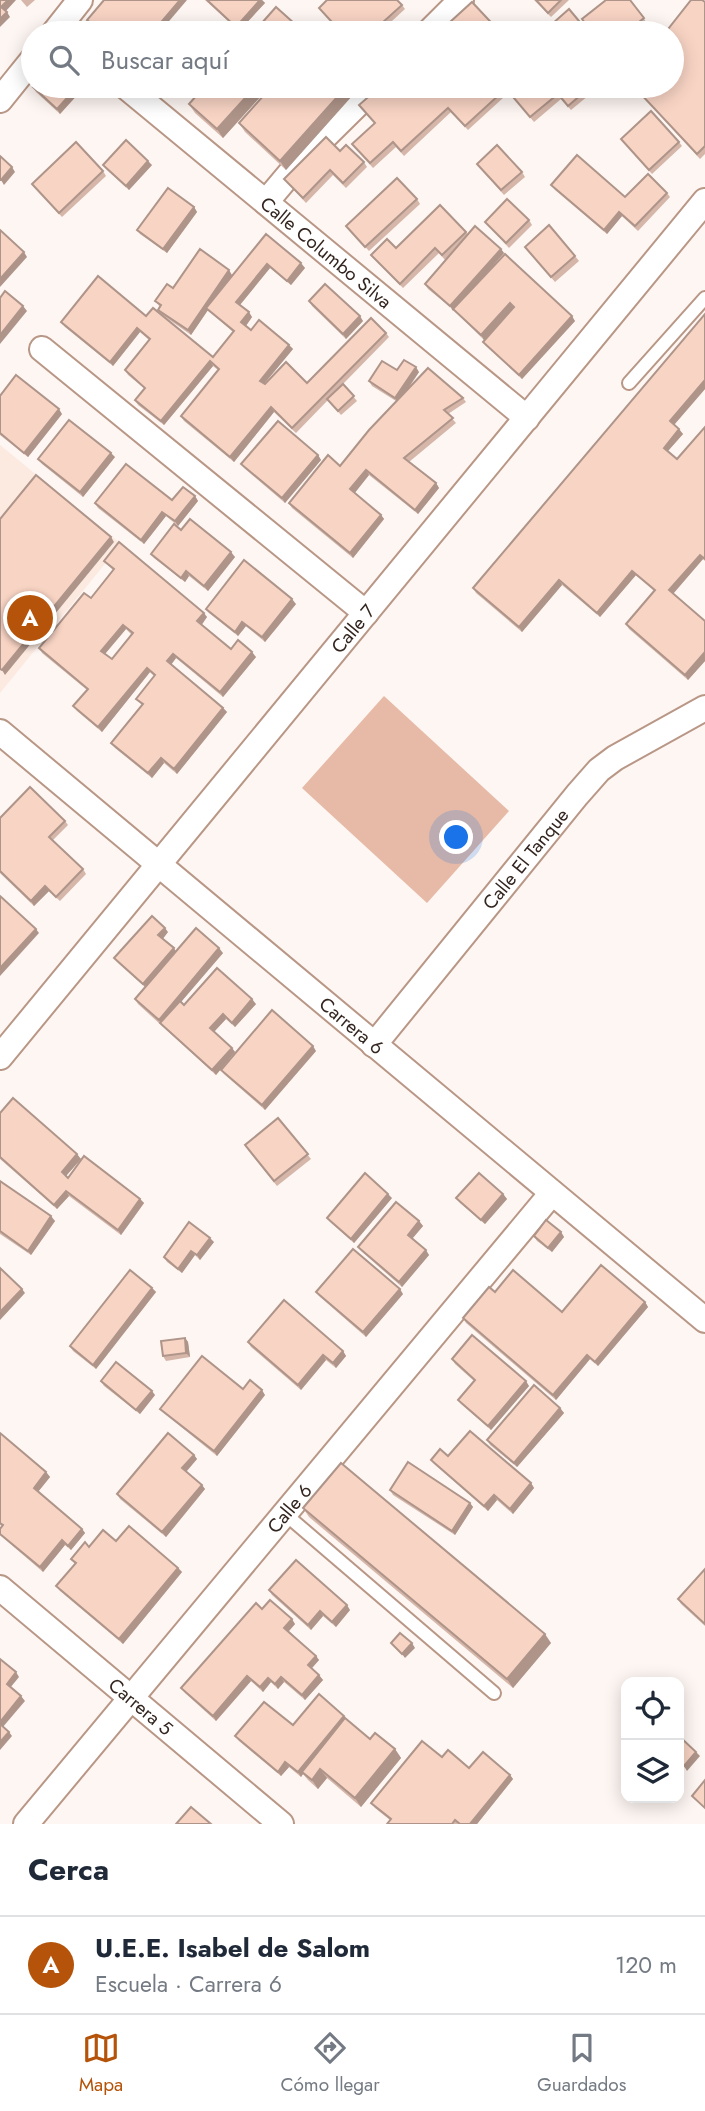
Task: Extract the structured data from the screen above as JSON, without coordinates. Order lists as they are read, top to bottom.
{
  "streets": {
    "street": [
      "Calle Columbo Silva",
      "Calle 7",
      "Calle El Tanque",
      "Carrera 6",
      "Calle 6",
      "Carrera 5"
    ]
  },
  "crossings": [
    ["Calle Columbo Silva", "Calle 7"],
    ["Calle 7", "Carrera 6"],
    ["Calle El Tanque", "Carrera 6"],
    ["Carrera 6", "Calle 6"],
    ["Calle 6", "Carrera 5"]
  ],
  "page": {
    "search": "Buscar aquí",
    "pins": "A",
    "heading": "Cerca",
    "list": [
      {
        "mark": "A",
        "name": "U.E.E. Isabel de Salom",
        "note": "Escuela · Carrera 6",
        "value": "120 m"
      }
    ],
    "nav": ["Mapa", "Cómo llegar", "Guardados"]
  }
}
